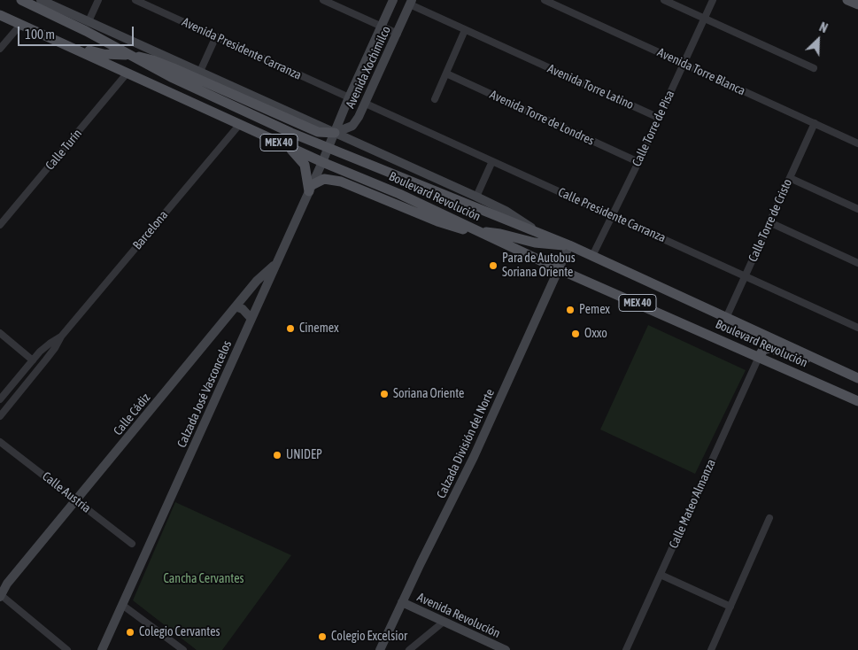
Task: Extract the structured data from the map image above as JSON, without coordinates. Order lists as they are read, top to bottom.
{
  "streets": {
    "main road": [
      "Avenida Xochimilco",
      "MEX 40",
      "Boulevard Revolución",
      "Calzada José Vasconcelos",
      "Calle Cádiz",
      "Calzada División del Norte",
      "Avenida Revolución"
    ],
    "street": [
      "Avenida Presidente Carranza",
      "Avenida Torre Blanca",
      "Avenida Torre Latino",
      "Avenida Torre de Londres",
      "Calle Torre de Pisa",
      "Calle Turín",
      "Calle Presidente Carranza",
      "Calle Torre de Cristo",
      "Barcelona",
      "Calle Austria",
      "Calle Mateo Almanza"
    ]
  },
  "crossings": [
    ["Avenida Presidente Carranza", "Avenida Xochimilco"],
    ["Avenida Xochimilco", "Avenida Torre Latino"],
    ["Avenida Xochimilco", "MEX 40"],
    ["Avenida Xochimilco", "Calle Presidente Carranza"],
    ["Avenida Xochimilco", "Calzada José Vasconcelos"],
    ["Avenida Torre Blanca", "Calle Torre de Pisa"],
    ["Avenida Torre Blanca", "Calle Torre de Cristo"],
    ["Avenida Torre Latino", "Calle Torre de Pisa"],
    ["Avenida Torre de Londres", "Calle Torre de Pisa"],
    ["Calle Torre de Pisa", "MEX 40"],
    ["Calle Torre de Pisa", "Calle Presidente Carranza"],
    ["MEX 40", "Calle Torre de Cristo"],
    ["MEX 40", "Calzada José Vasconcelos"],
    ["MEX 40", "Calzada División del Norte"],
    ["Calle Turín", "Boulevard Revolución"],
    ["Boulevard Revolución", "Barcelona"],
    ["Boulevard Revolución", "Calzada José Vasconcelos"],
    ["Boulevard Revolución", "Calzada División del Norte"],
    ["Boulevard Revolución", "Calle Mateo Almanza"],
    ["Calle Presidente Carranza", "Calle Torre de Cristo"],
    ["Calzada José Vasconcelos", "Calle Cádiz"],
    ["Calle Cádiz", "Calle Austria"],
    ["Calzada División del Norte", "Avenida Revolución"]
  ],
  "parks": ["Cancha Cervantes"],
  "places": [
    "Para de Autobus Soriana Oriente",
    "Pemex",
    "Cinemex",
    "Oxxo",
    "Soriana Oriente",
    "UNIDEP",
    "Colegio Cervantes",
    "Colegio Excelsior"
  ],
  "scale_bar": "100 m",
  "north": "top right"
}
